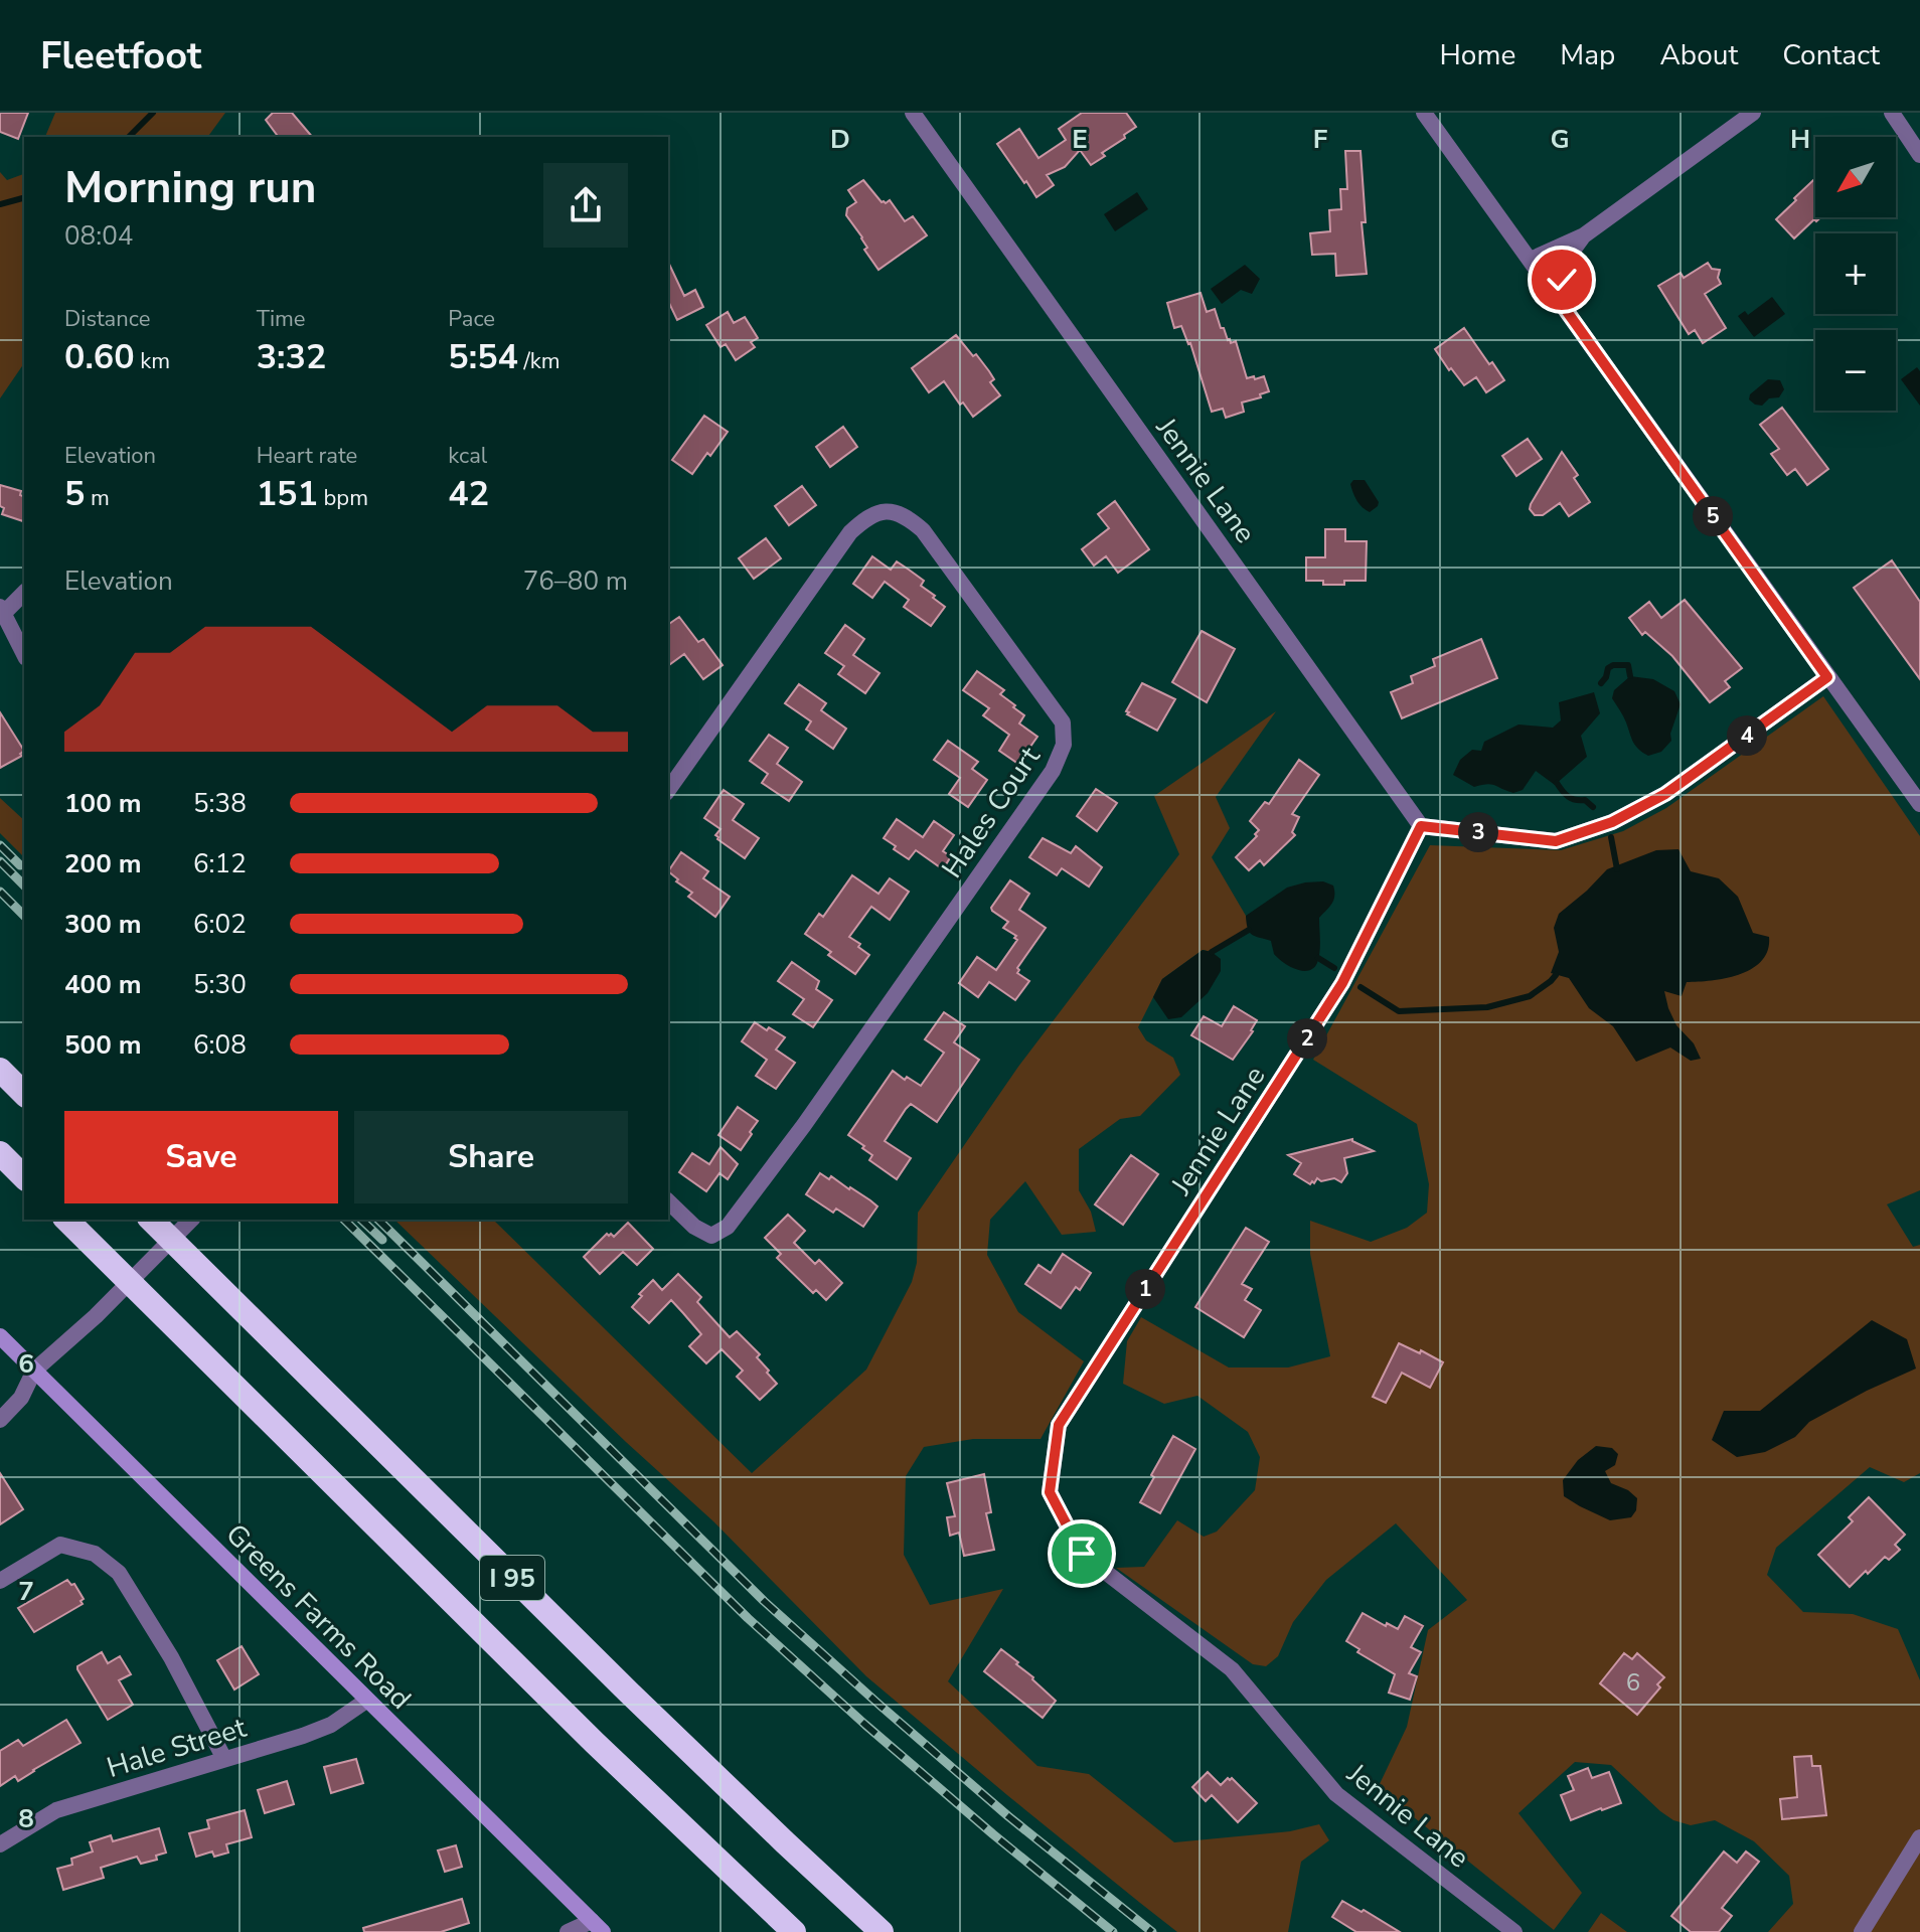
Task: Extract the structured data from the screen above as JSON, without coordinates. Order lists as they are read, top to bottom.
{
  "streets": {
    "highway": ["I 95"],
    "main road": ["Greens Farms Road"],
    "street": ["Jennie Lane", "Hales Court", "Hale Street"]
  },
  "crossings": [
    ["Greens Farms Road", "Hale Street"]
  ],
  "house_numbers": ["6"],
  "north": "bottom left",
  "page": {
    "header": "Fleetfoot",
    "nav": [
      "Home",
      "Map",
      "About",
      "Contact"
    ],
    "map_buttons": ["+", "−"],
    "heading": ["Morning run", "08:04"],
    "stats": [
      ["Distance", "0.60 km"],
      ["Time", "3:32"],
      ["Pace", "5:54 /km"],
      ["Elevation", "5 m"],
      ["Heart rate", "151 bpm"],
      ["kcal", "42"]
    ],
    "pins": [
      "5",
      "4",
      "3",
      "2",
      "1"
    ],
    "chart": ["Elevation", "76–80 m"],
    "list": [
      {
        "name": "100 m",
        "note": "5:38"
      },
      {
        "name": "200 m",
        "note": "6:12"
      },
      {
        "name": "300 m",
        "note": "6:02"
      },
      {
        "name": "400 m",
        "note": "5:30"
      },
      {
        "name": "500 m",
        "note": "6:08"
      }
    ],
    "buttons": ["Save", "Share"]
  },
  "grid": {
    "columns": [
      "D",
      "E",
      "F",
      "G",
      "H"
    ],
    "rows": ["6", "7", "8"]
  }
}
